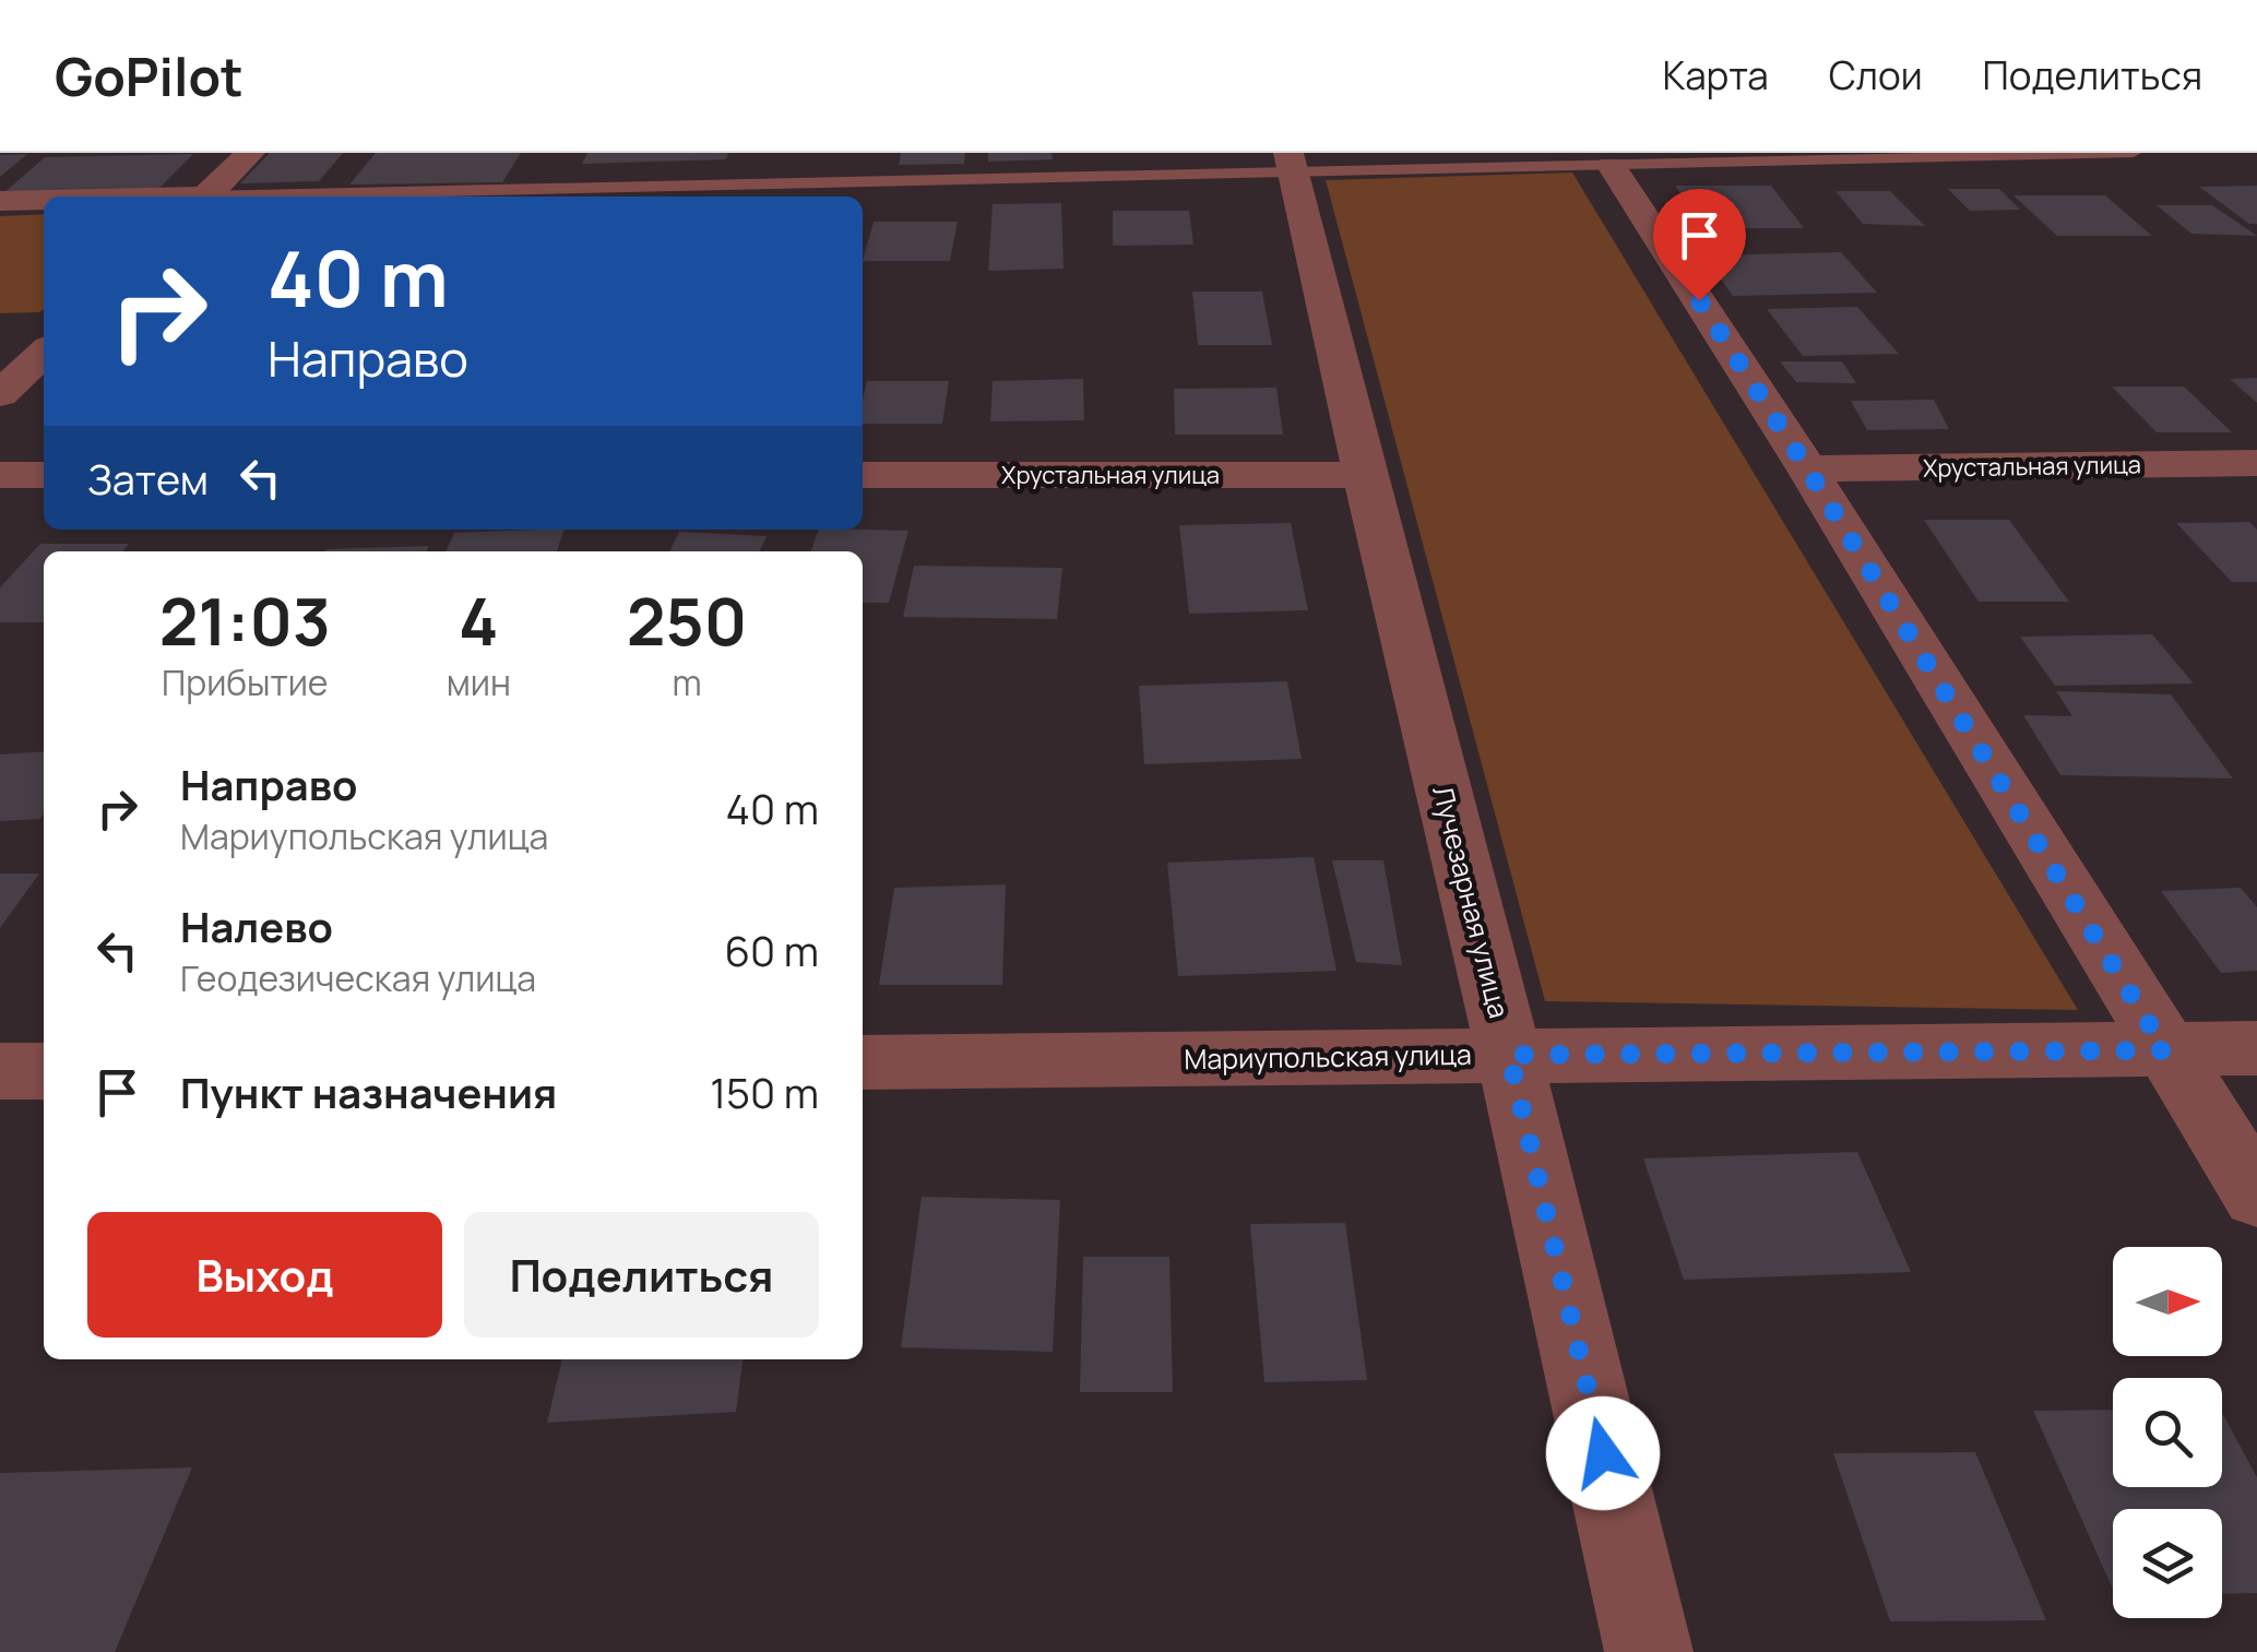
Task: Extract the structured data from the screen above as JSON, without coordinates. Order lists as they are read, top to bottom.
{
  "streets": {
    "street": ["Хрустальная улица", "Лучезарная улица", "Мариупольская улица"]
  },
  "crossings": [
    ["Хрустальная улица", "Лучезарная улица"],
    ["Лучезарная улица", "Мариупольская улица"]
  ],
  "north": "right",
  "page": {
    "header": "GoPilot",
    "nav": ["Карта", "Слои", "Поделиться"],
    "turn": ["40 m", "Направо"],
    "then": "Затем",
    "eta": [
      "21:03",
      "Прибытие",
      "4",
      "мин",
      "250",
      "m"
    ],
    "list": [
      {
        "name": "Направо",
        "note": "Мариупольская улица",
        "value": "40 m"
      },
      {
        "name": "Налево",
        "note": "Геодезическая улица",
        "value": "60 m"
      },
      {
        "name": "Пункт назначения",
        "value": "150 m"
      }
    ],
    "buttons": ["Выход", "Поделиться"]
  }
}
